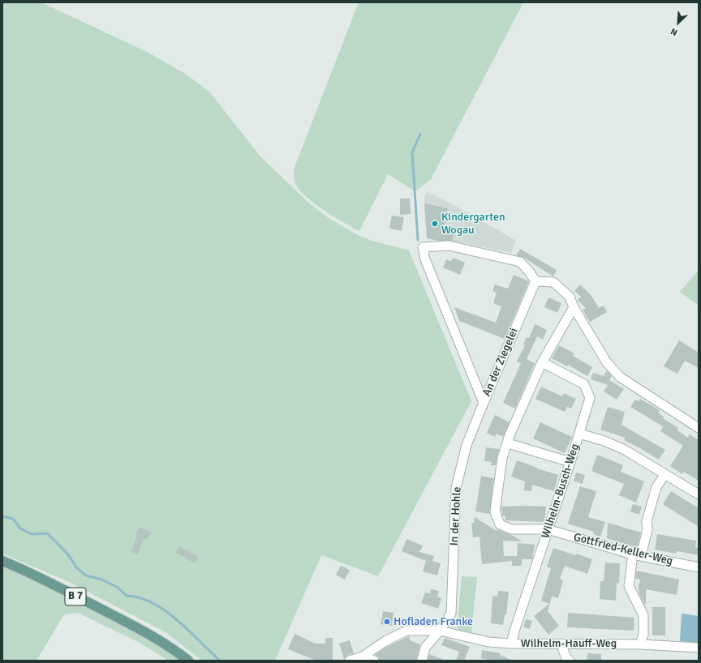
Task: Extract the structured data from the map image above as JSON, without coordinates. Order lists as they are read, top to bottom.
{
  "streets": {
    "main road": ["B 7"],
    "street": [
      "An der Ziegelei",
      "Wilhelm-Busch-Weg",
      "In der Hohle",
      "Gottfried-Keller-Weg",
      "Wilhelm-Hauff-Weg"
    ]
  },
  "crossings": [
    ["An der Ziegelei", "In der Hohle"],
    ["Wilhelm-Busch-Weg", "Gottfried-Keller-Weg"],
    ["Wilhelm-Busch-Weg", "Wilhelm-Hauff-Weg"],
    ["In der Hohle", "Wilhelm-Hauff-Weg"]
  ],
  "places": ["Kindergarten Wogau", "Hofladen Franke"],
  "north": "bottom left"
}
